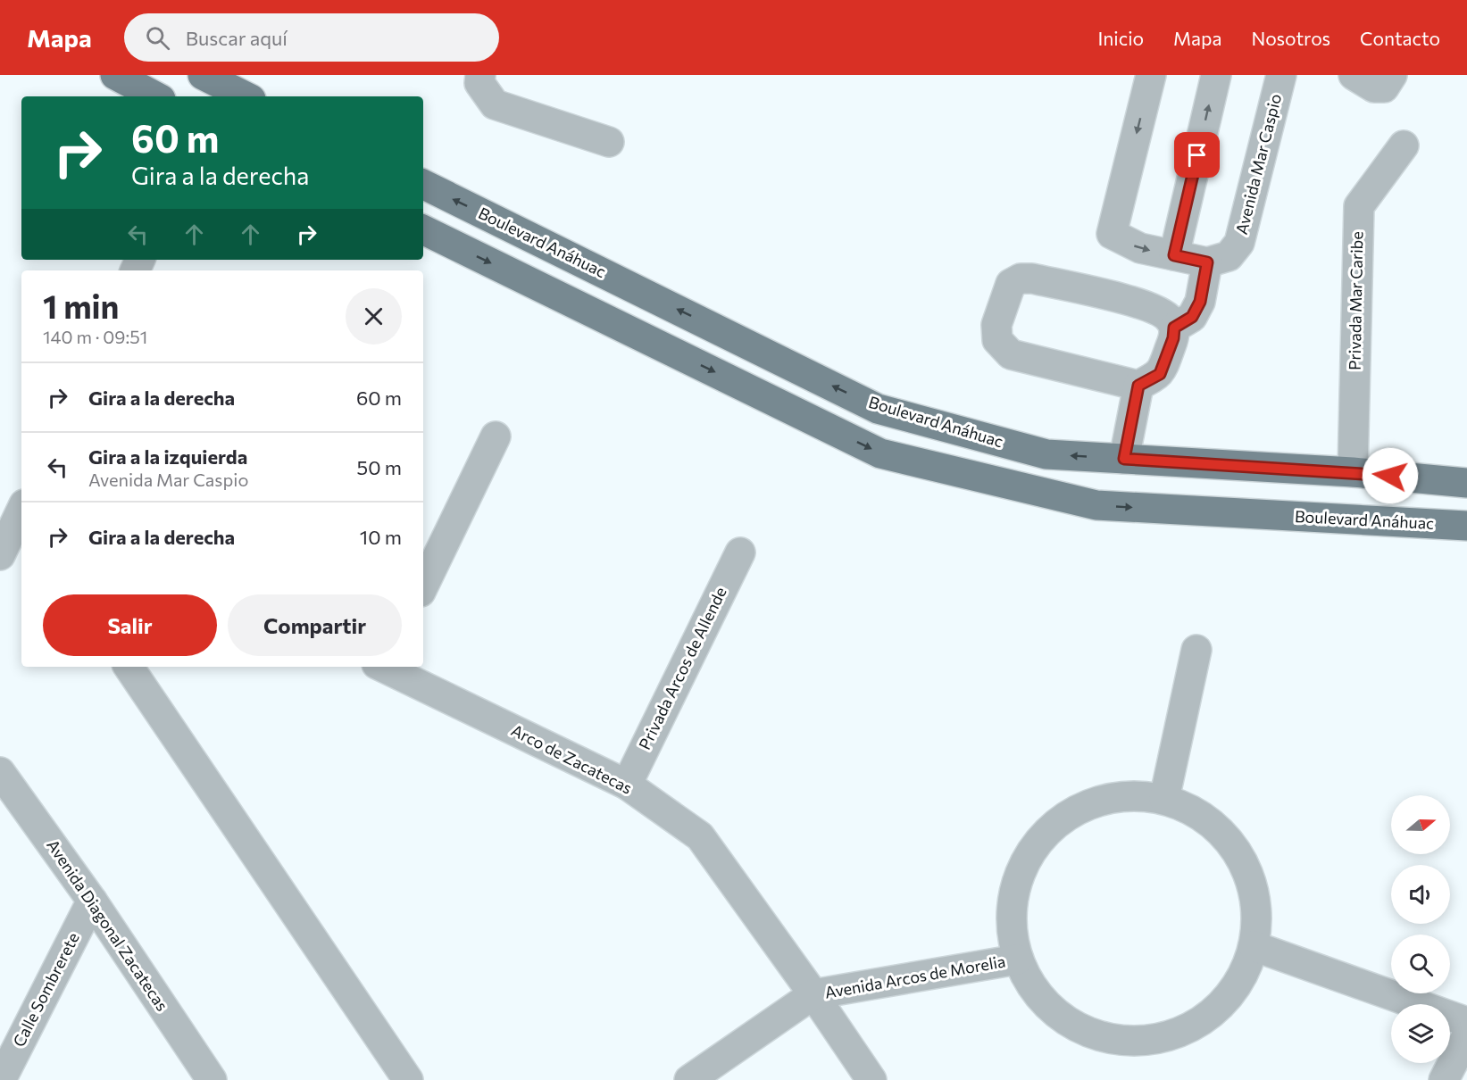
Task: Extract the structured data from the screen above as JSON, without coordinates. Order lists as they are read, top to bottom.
{
  "streets": {
    "main road": ["Boulevard Anáhuac"],
    "street": [
      "Avenida Mar Caspio",
      "Privada Mar Caribe",
      "Privada Arcos de Allende",
      "Arco de Zacatecas",
      "Avenida Diagonal Zacatecas",
      "Avenida Arcos de Morelia",
      "Calle Sombrerete"
    ]
  },
  "crossings": [
    ["Boulevard Anáhuac", "Privada Mar Caribe"],
    ["Privada Arcos de Allende", "Arco de Zacatecas"],
    ["Arco de Zacatecas", "Avenida Arcos de Morelia"],
    ["Avenida Diagonal Zacatecas", "Calle Sombrerete"]
  ],
  "north": "right",
  "page": {
    "header": "Mapa",
    "search": "Buscar aquí",
    "nav": [
      "Inicio",
      "Mapa",
      "Nosotros",
      "Contacto"
    ],
    "turn": ["60 m", "Gira a la derecha"],
    "heading": ["1 min", "140 m · 09:51"],
    "list": [
      {
        "name": "Gira a la derecha",
        "value": "60 m"
      },
      {
        "name": "Gira a la izquierda",
        "note": "Avenida Mar Caspio",
        "value": "50 m"
      },
      {
        "name": "Gira a la derecha",
        "value": "10 m"
      }
    ],
    "buttons": ["Salir", "Compartir"]
  }
}
